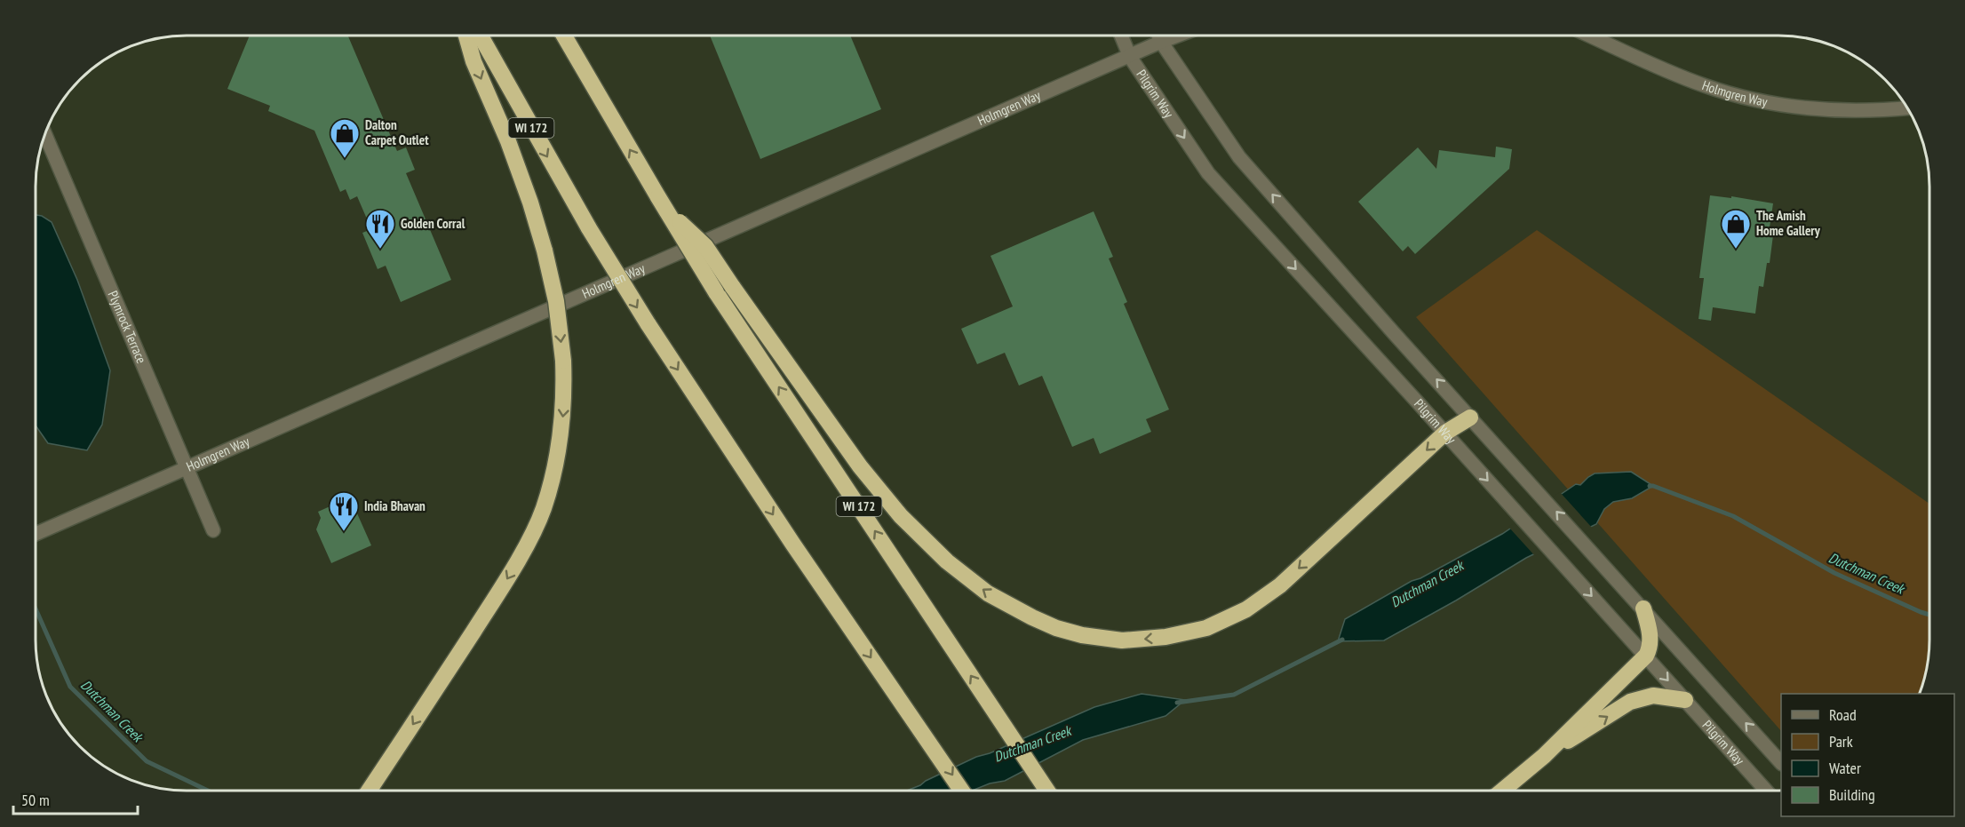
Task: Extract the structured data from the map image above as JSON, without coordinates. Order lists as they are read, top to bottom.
{
  "streets": {
    "highway": ["WI 172"],
    "street": ["Pilgrim Way", "Holmgren Way", "Plymrock Terrace"]
  },
  "crossings": [
    ["Pilgrim Way", "Holmgren Way"],
    ["Holmgren Way", "Plymrock Terrace"]
  ],
  "water": ["Dutchman Creek"],
  "places": {
    "shop": ["Dalton Carpet Outlet", "The Amish Home Gallery"],
    "restaurant": ["Golden Corral", "India Bhavan"]
  },
  "legend": [
    "Road",
    "Park",
    "Water",
    "Building"
  ],
  "scale_bar": "50 m"
}
